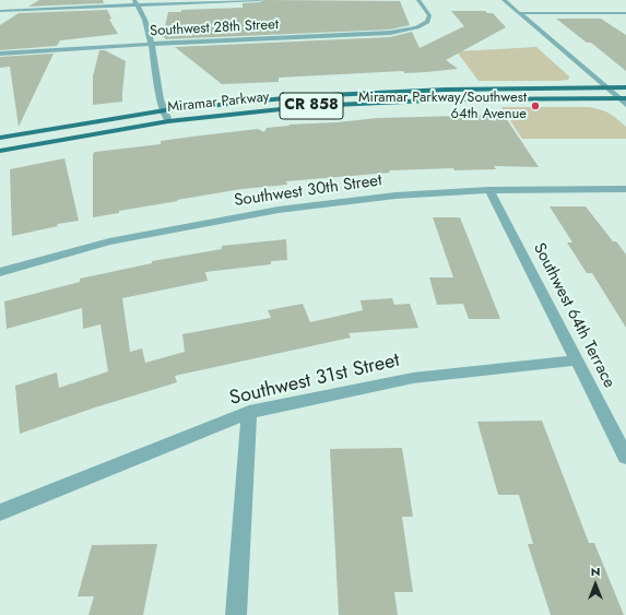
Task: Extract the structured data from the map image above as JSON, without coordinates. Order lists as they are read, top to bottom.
{
  "streets": {
    "main road": ["Miramar Parkway", "CR 858"],
    "street": [
      "Southwest 28th Street",
      "Southwest 30th Street",
      "Southwest 64th Terrace",
      "Southwest 31st Street"
    ]
  },
  "crossings": [
    ["Southwest 30th Street", "Southwest 64th Terrace"],
    ["Southwest 64th Terrace", "Southwest 31st Street"]
  ],
  "places": ["Miramar Parkway/Southwest 64th Avenue"],
  "north": "top"
}
